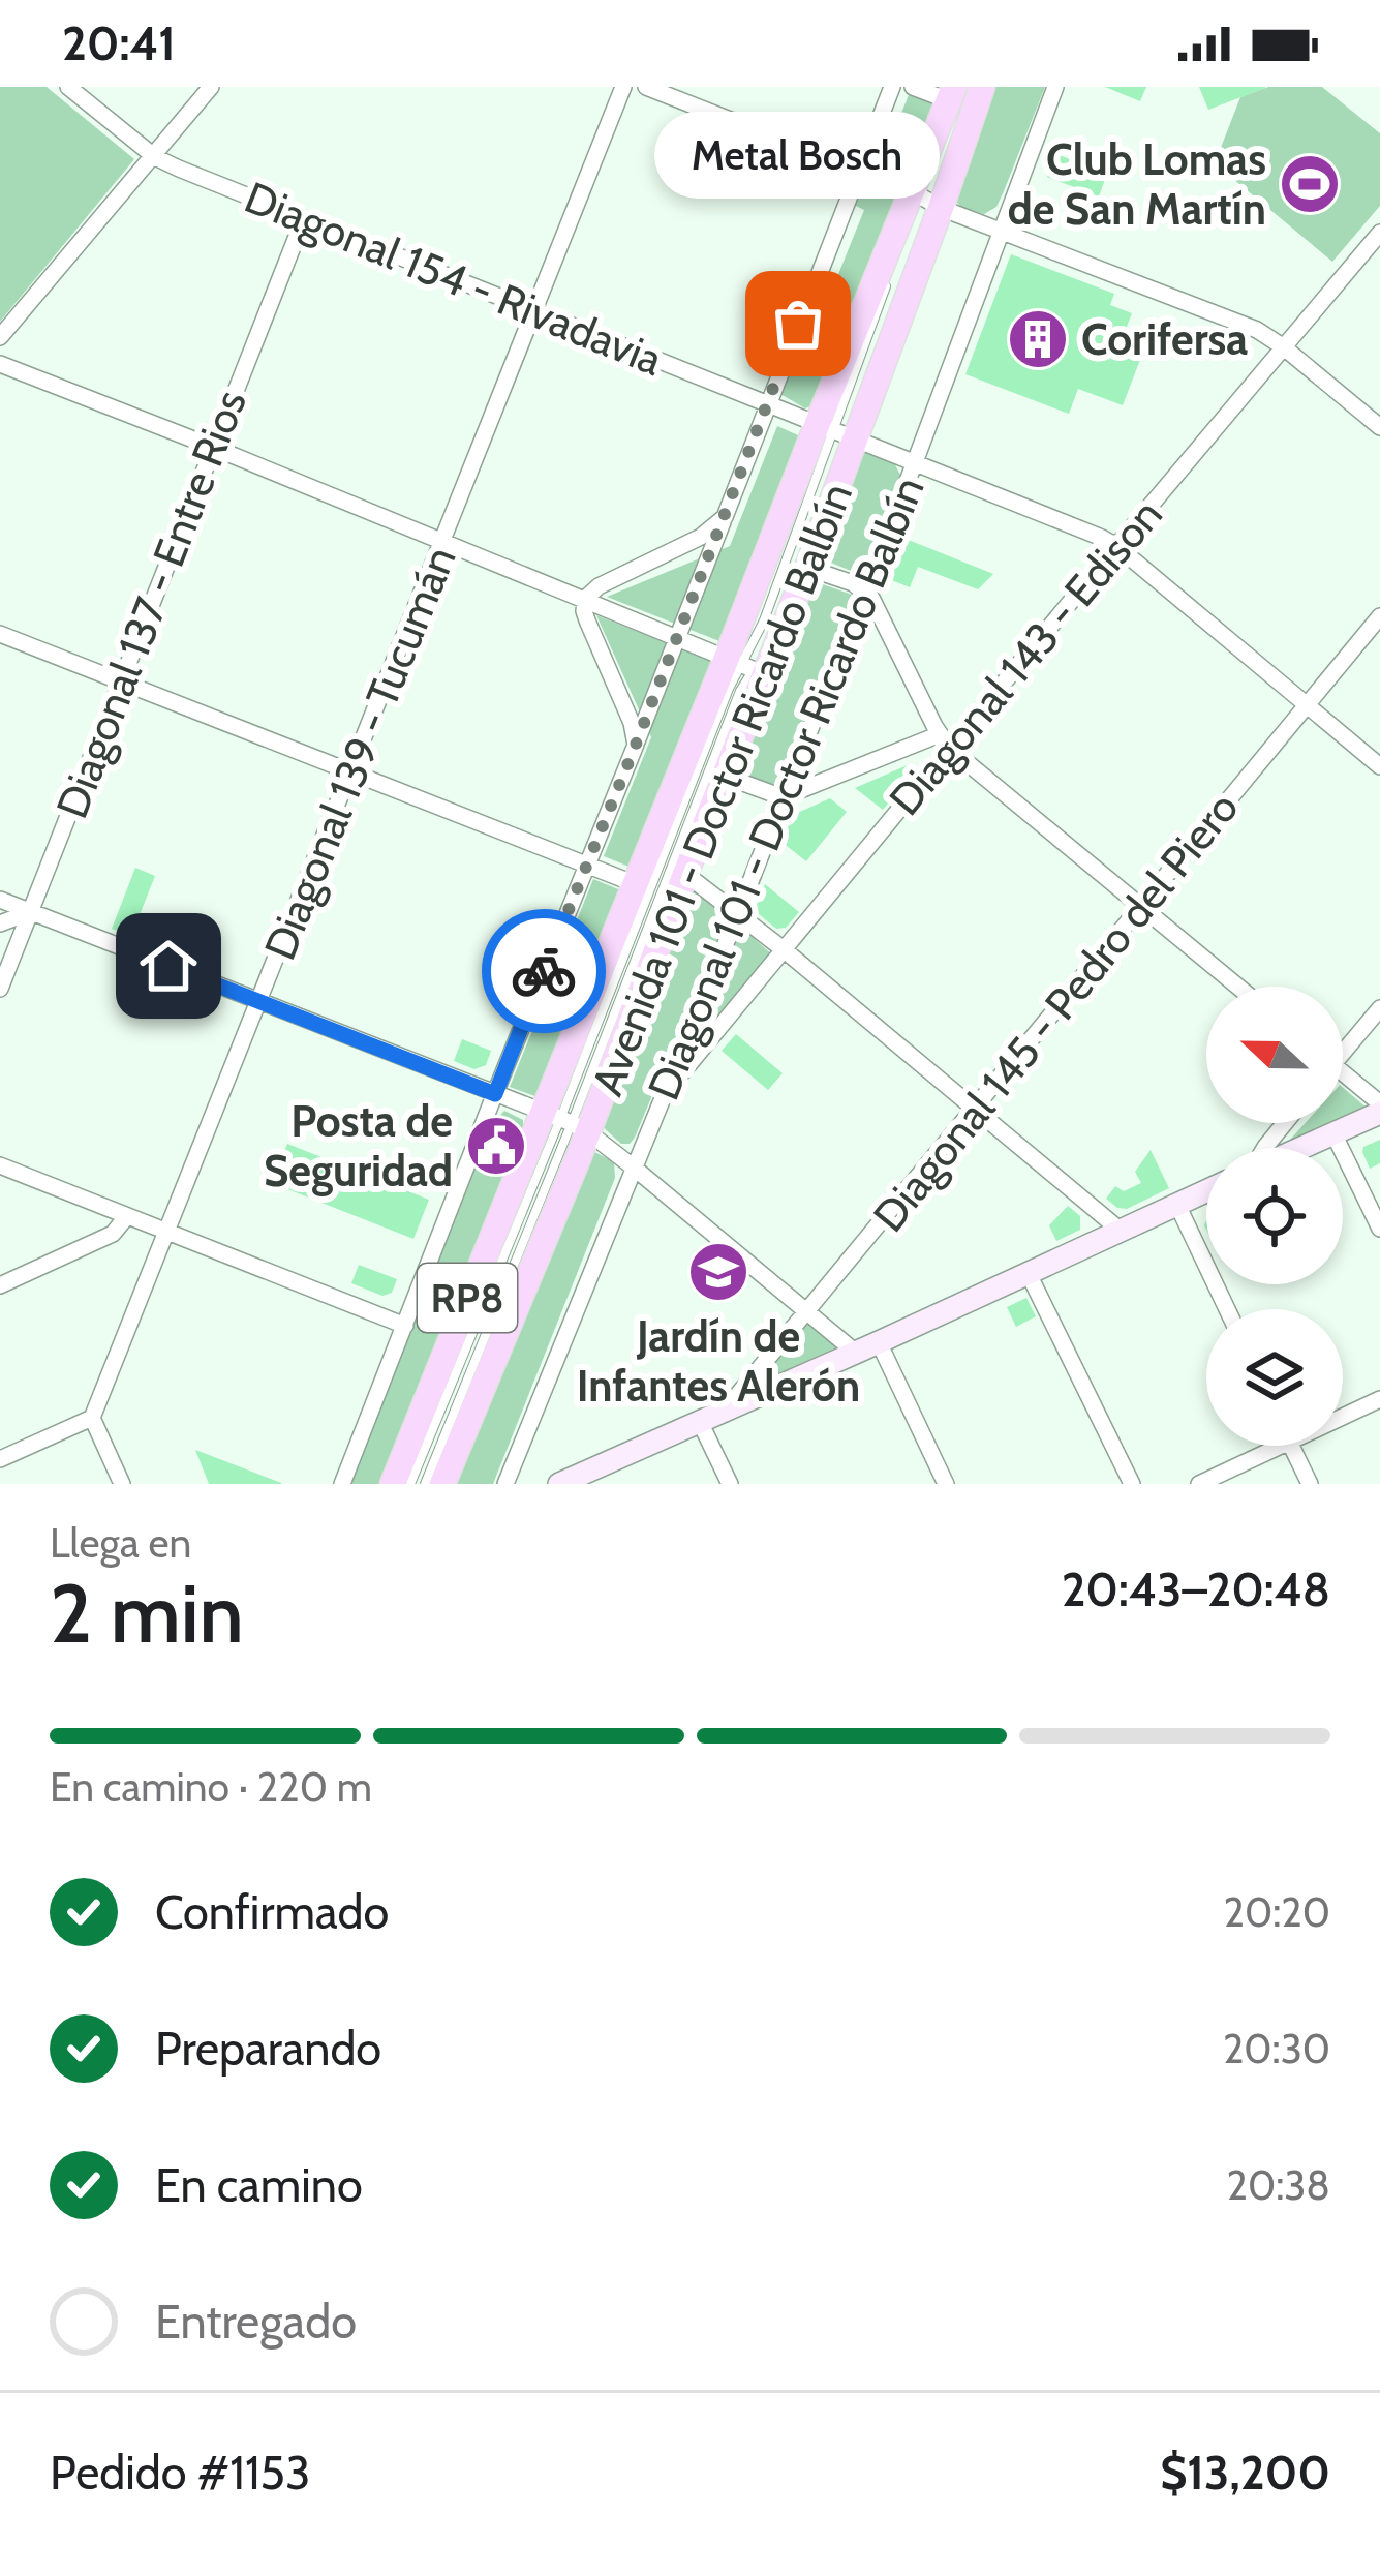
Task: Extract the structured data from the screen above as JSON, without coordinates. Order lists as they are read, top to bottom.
{
  "streets": {
    "main road": ["Avenida 101 - Doctor Ricardo Balbín", "RP8"],
    "street": [
      "Diagonal 154 - Rivadavia",
      "Diagonal 137 - Entre Rios",
      "Diagonal 143 - Edison",
      "Diagonal 139 - Tucumán",
      "Diagonal 101 - Doctor Ricardo Balbín",
      "Diagonal 145 - Pedro del Piero"
    ]
  },
  "crossings": [
    ["Diagonal 154 - Rivadavia", "Diagonal 137 - Entre Rios"],
    ["Diagonal 154 - Rivadavia", "Diagonal 143 - Edison"],
    ["Diagonal 154 - Rivadavia", "Diagonal 139 - Tucumán"],
    ["Diagonal 154 - Rivadavia", "Diagonal 101 - Doctor Ricardo Balbín"],
    ["Diagonal 154 - Rivadavia", "Avenida 101 - Doctor Ricardo Balbín"],
    ["Diagonal 154 - Rivadavia", "Diagonal 145 - Pedro del Piero"],
    ["Diagonal 143 - Edison", "Diagonal 101 - Doctor Ricardo Balbín"]
  ],
  "places": {
    "sports": ["Club Lomas de San Martín"],
    "other": ["Metal Bosch"],
    "building": ["Corifersa"],
    "public building": ["Posta de Seguridad"],
    "school or university": ["Jardín de Infantes Alerón"]
  },
  "north": "left",
  "page": {
    "status": "20:41",
    "bubble": "Metal Bosch",
    "heading": ["2 min", "Llega en", "20:43–20:48"],
    "panel": ["Pedido #1153", "$13,200"],
    "bar": "En camino · 220 m",
    "list": [
      ["Confirmado", "20:20"],
      ["Preparando", "20:30"],
      ["En camino", "20:38"],
      "Entregado"
    ]
  }
}
